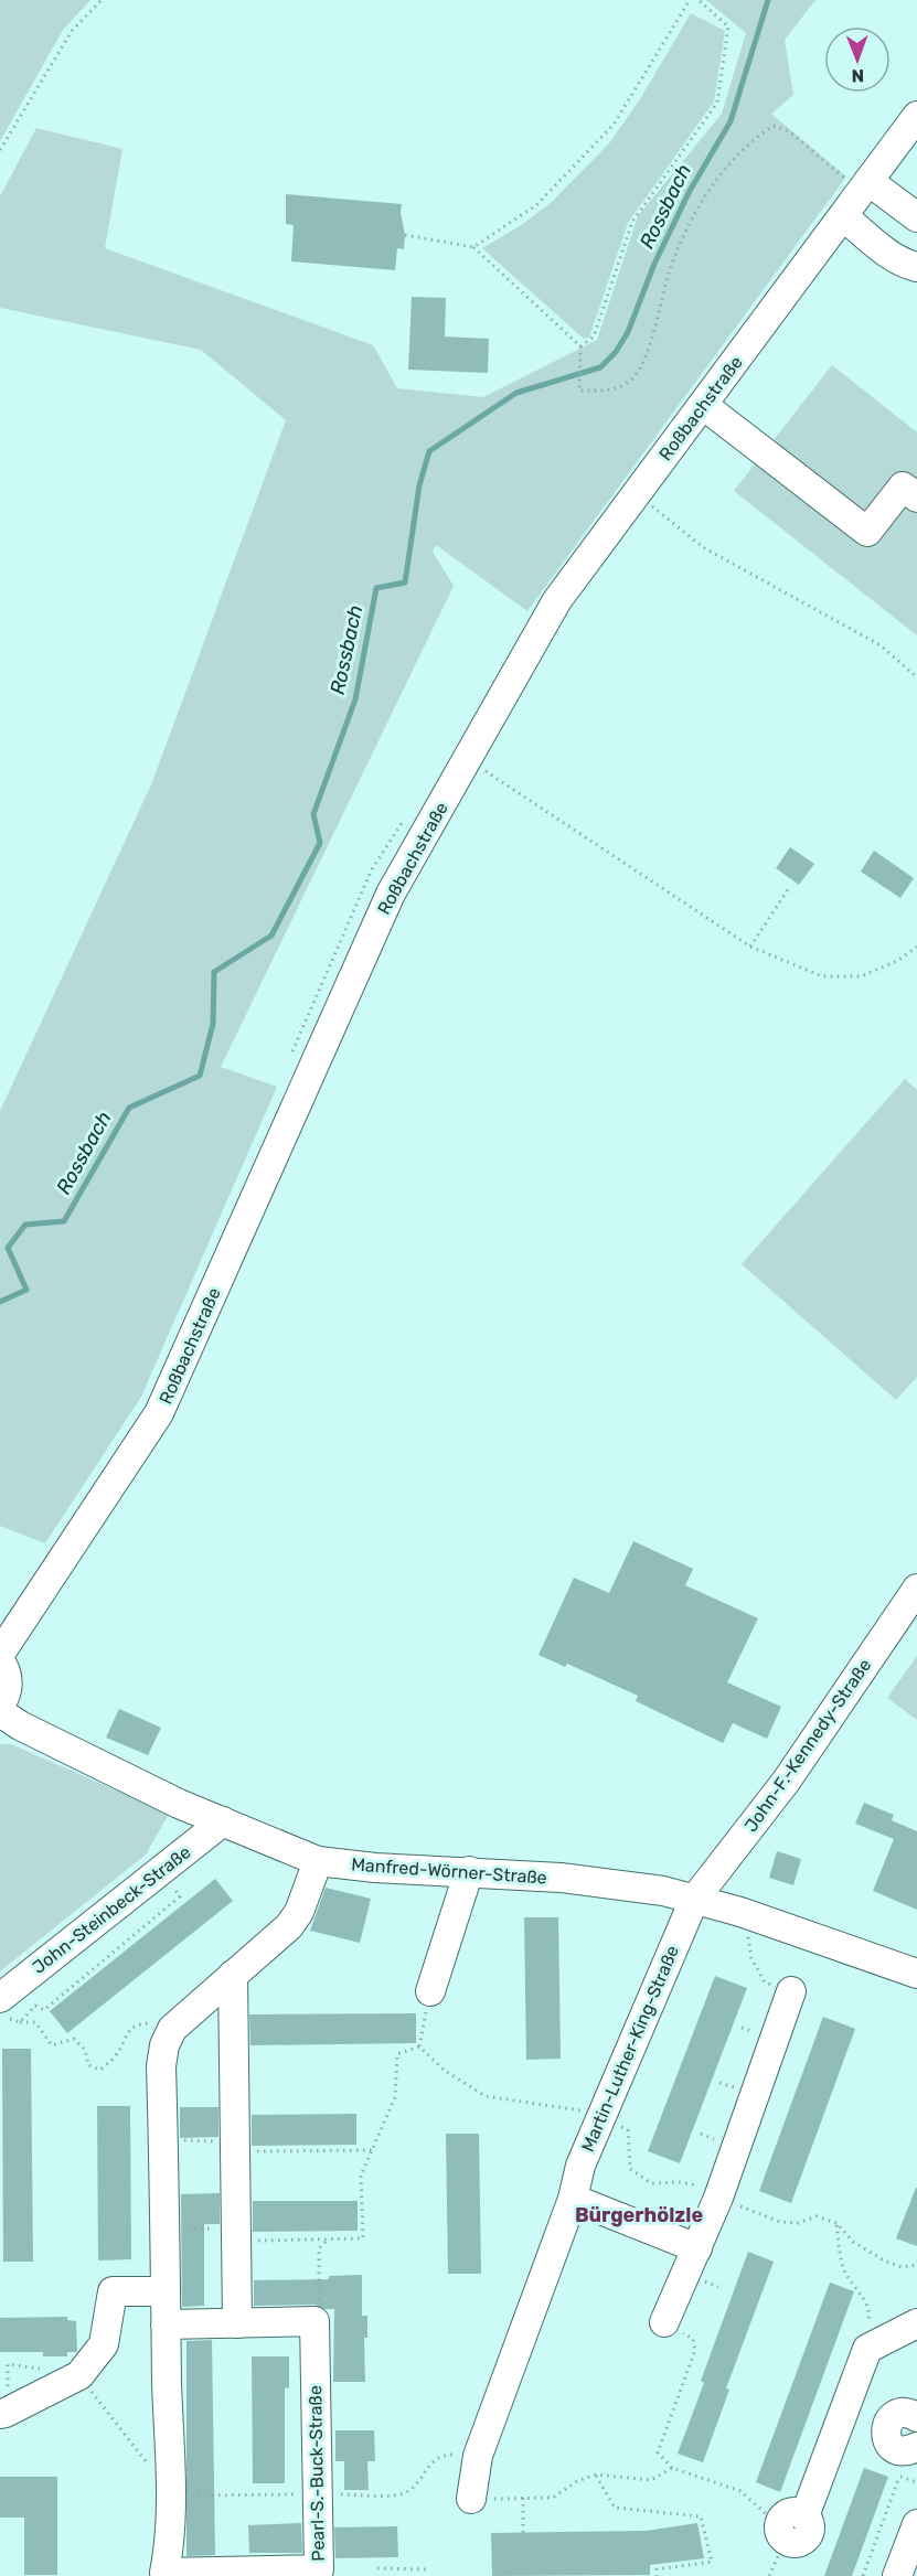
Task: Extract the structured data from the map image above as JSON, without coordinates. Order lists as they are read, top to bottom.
{
  "streets": {
    "street": [
      "Roßbachstraße",
      "John-F.-Kennedy-Straße",
      "Manfred-Wörner-Straße",
      "John-Steinbeck-Straße",
      "Martin-Luther-King-Straße",
      "Pearl-S.-Buck-Straße"
    ]
  },
  "crossings": [
    ["John-F.-Kennedy-Straße", "Manfred-Wörner-Straße"],
    ["John-F.-Kennedy-Straße", "Martin-Luther-King-Straße"],
    ["Manfred-Wörner-Straße", "John-Steinbeck-Straße"],
    ["Manfred-Wörner-Straße", "Martin-Luther-King-Straße"]
  ],
  "districts": ["Bürgerhölzle"],
  "water": ["Rossbach"],
  "north": "bottom"
}
